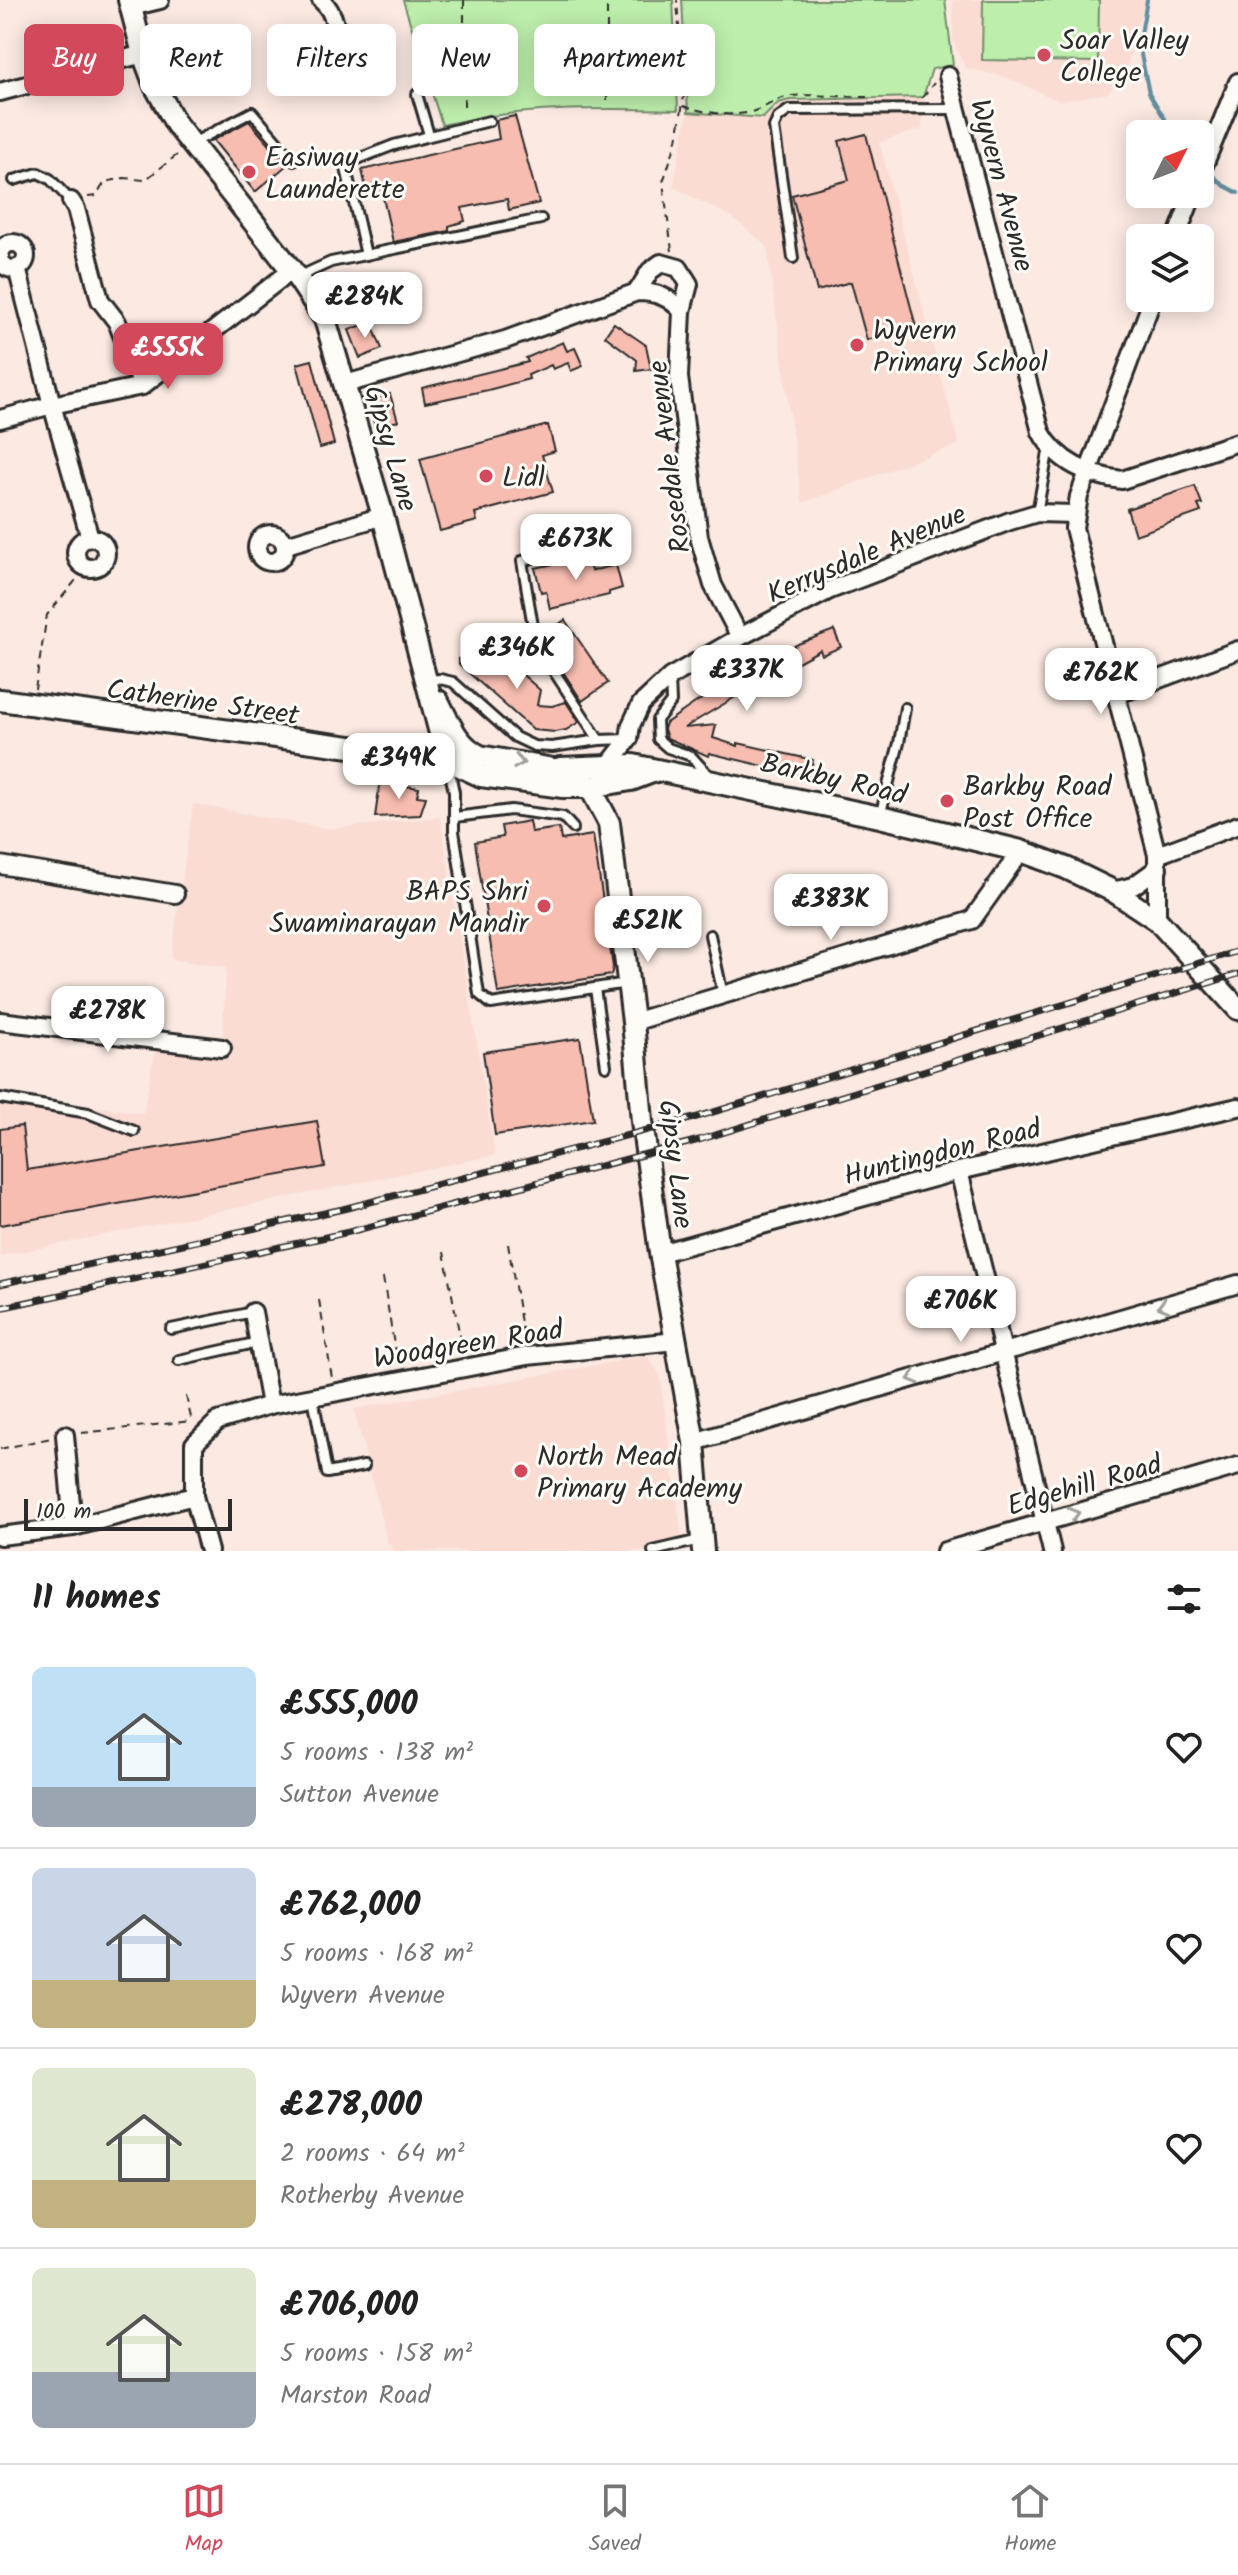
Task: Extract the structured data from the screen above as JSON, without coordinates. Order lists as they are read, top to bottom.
{
  "streets": {
    "street": [
      "Wyvern Avenue",
      "Gipsy Lane",
      "Rosedale Avenue",
      "Kerrysdale Avenue",
      "Catherine Street",
      "Barkby Road",
      "Huntingdon Road",
      "Woodgreen Road",
      "Edgehill Road"
    ]
  },
  "crossings": [
    ["Gipsy Lane", "Kerrysdale Avenue"],
    ["Gipsy Lane", "Catherine Street"],
    ["Gipsy Lane", "Barkby Road"],
    ["Gipsy Lane", "Huntingdon Road"],
    ["Gipsy Lane", "Woodgreen Road"],
    ["Rosedale Avenue", "Kerrysdale Avenue"],
    ["Kerrysdale Avenue", "Barkby Road"]
  ],
  "one_way": ["Edgehill Road"],
  "places": [
    "Soar Valley College",
    "Easiway Launderette",
    "Wyvern Primary School",
    "Lidl",
    "Barkby Road Post Office",
    "BAPS Shri Swaminarayan Mandir",
    "North Mead Primary Academy"
  ],
  "scale_bar": "100 m",
  "north": "top right",
  "page": {
    "chip": [
      "Buy",
      "Rent",
      "Filters",
      "New",
      "Apartment"
    ],
    "price": [
      "£284K",
      "£555K",
      "£673K",
      "£346K",
      "£337K",
      "£762K",
      "£349K",
      "£383K",
      "£521K",
      "£278K",
      "£706K"
    ],
    "scale": "100 m",
    "heading": "11 homes",
    "list": [
      {
        "name": "£555,000",
        "note": "5 rooms · 138 m² · Sutton Avenue"
      },
      {
        "name": "£762,000",
        "note": "5 rooms · 168 m² · Wyvern Avenue"
      },
      {
        "name": "£278,000",
        "note": "2 rooms · 64 m² · Rotherby Avenue"
      },
      {
        "name": "£706,000",
        "note": "5 rooms · 158 m² · Marston Road"
      }
    ],
    "tabs": ["Map", "Saved", "Home"]
  }
}
